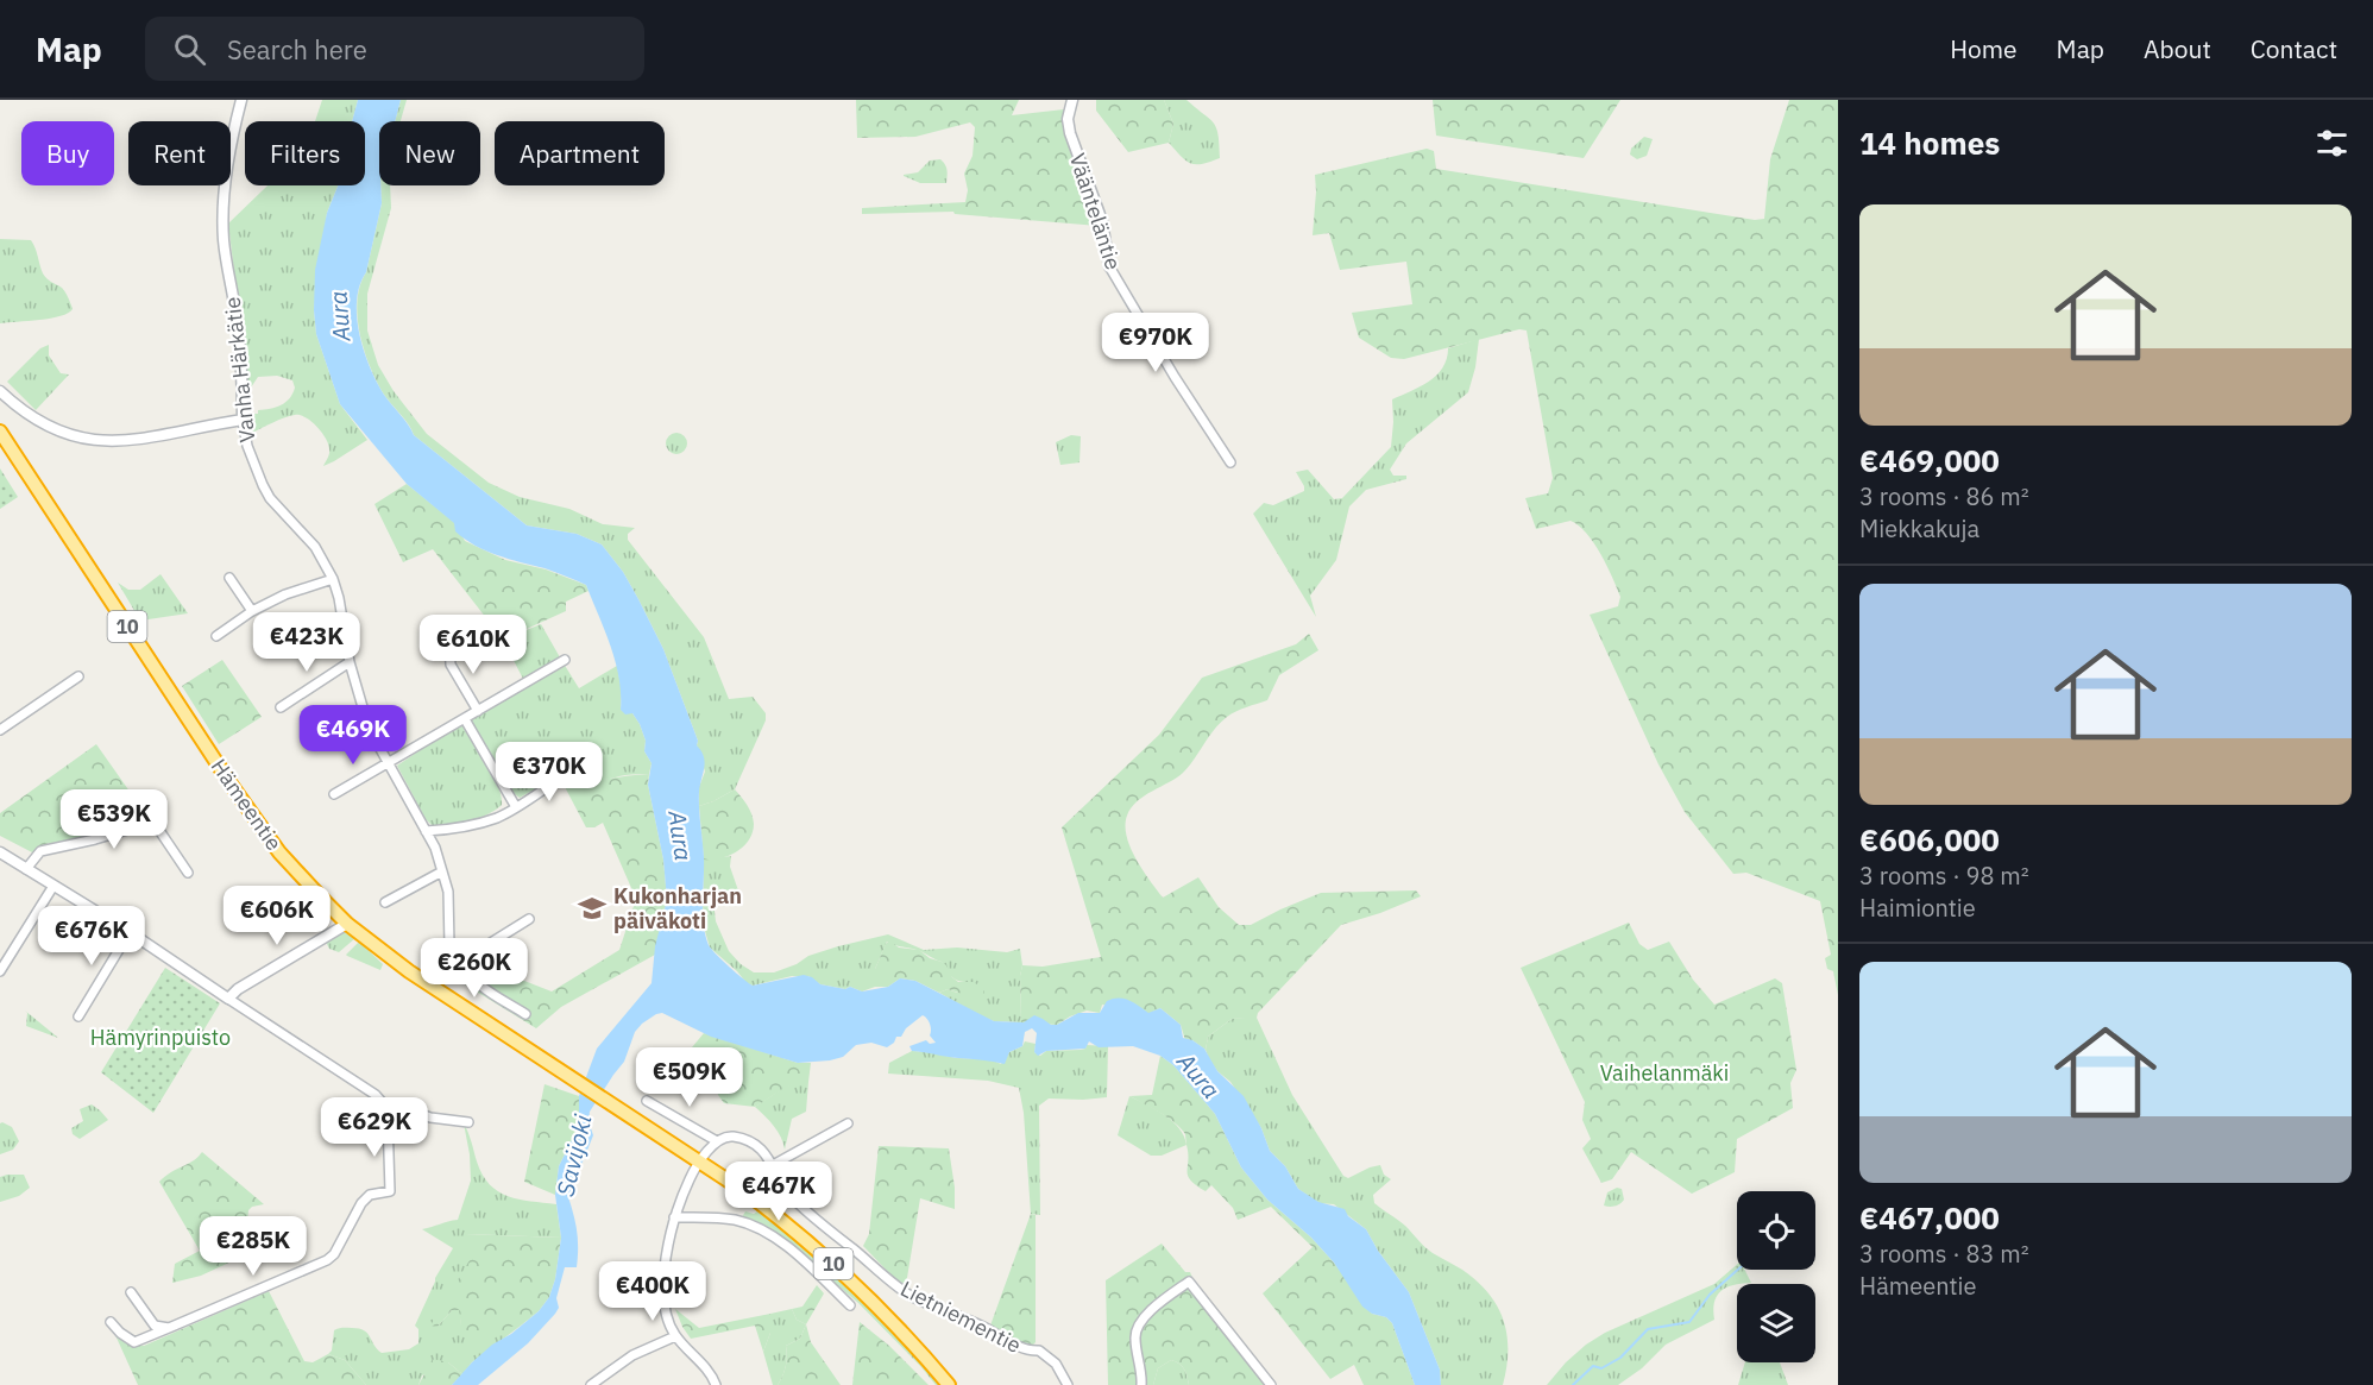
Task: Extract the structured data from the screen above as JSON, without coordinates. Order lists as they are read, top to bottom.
{
  "streets": {
    "highway": ["10", "Hämeentie"],
    "street": ["Väänteläntie", "Vanha Härkätie", "Lietniementie"]
  },
  "water": ["Aura", "Savijoki"],
  "parks": ["Hämyrinpuisto", "Vaihelanmäki"],
  "places": {
    "school or university": ["Kukonharjan päiväkoti"]
  },
  "page": {
    "header": "Map",
    "search": "Search here",
    "nav": [
      "Home",
      "Map",
      "About",
      "Contact"
    ],
    "heading": "14 homes",
    "chip": [
      "Buy",
      "Rent",
      "Filters",
      "New",
      "Apartment"
    ],
    "list": [
      {
        "name": "€469,000",
        "note": "3 rooms · 86 m² · Miekkakuja"
      },
      {
        "name": "€606,000",
        "note": "3 rooms · 98 m² · Haimiontie"
      },
      {
        "name": "€467,000",
        "note": "3 rooms · 83 m² · Hämeentie"
      }
    ],
    "price": [
      "€970K",
      "€423K",
      "€610K",
      "€469K",
      "€370K",
      "€539K",
      "€606K",
      "€676K",
      "€260K",
      "€509K",
      "€629K",
      "€467K",
      "€285K",
      "€400K"
    ]
  }
}
